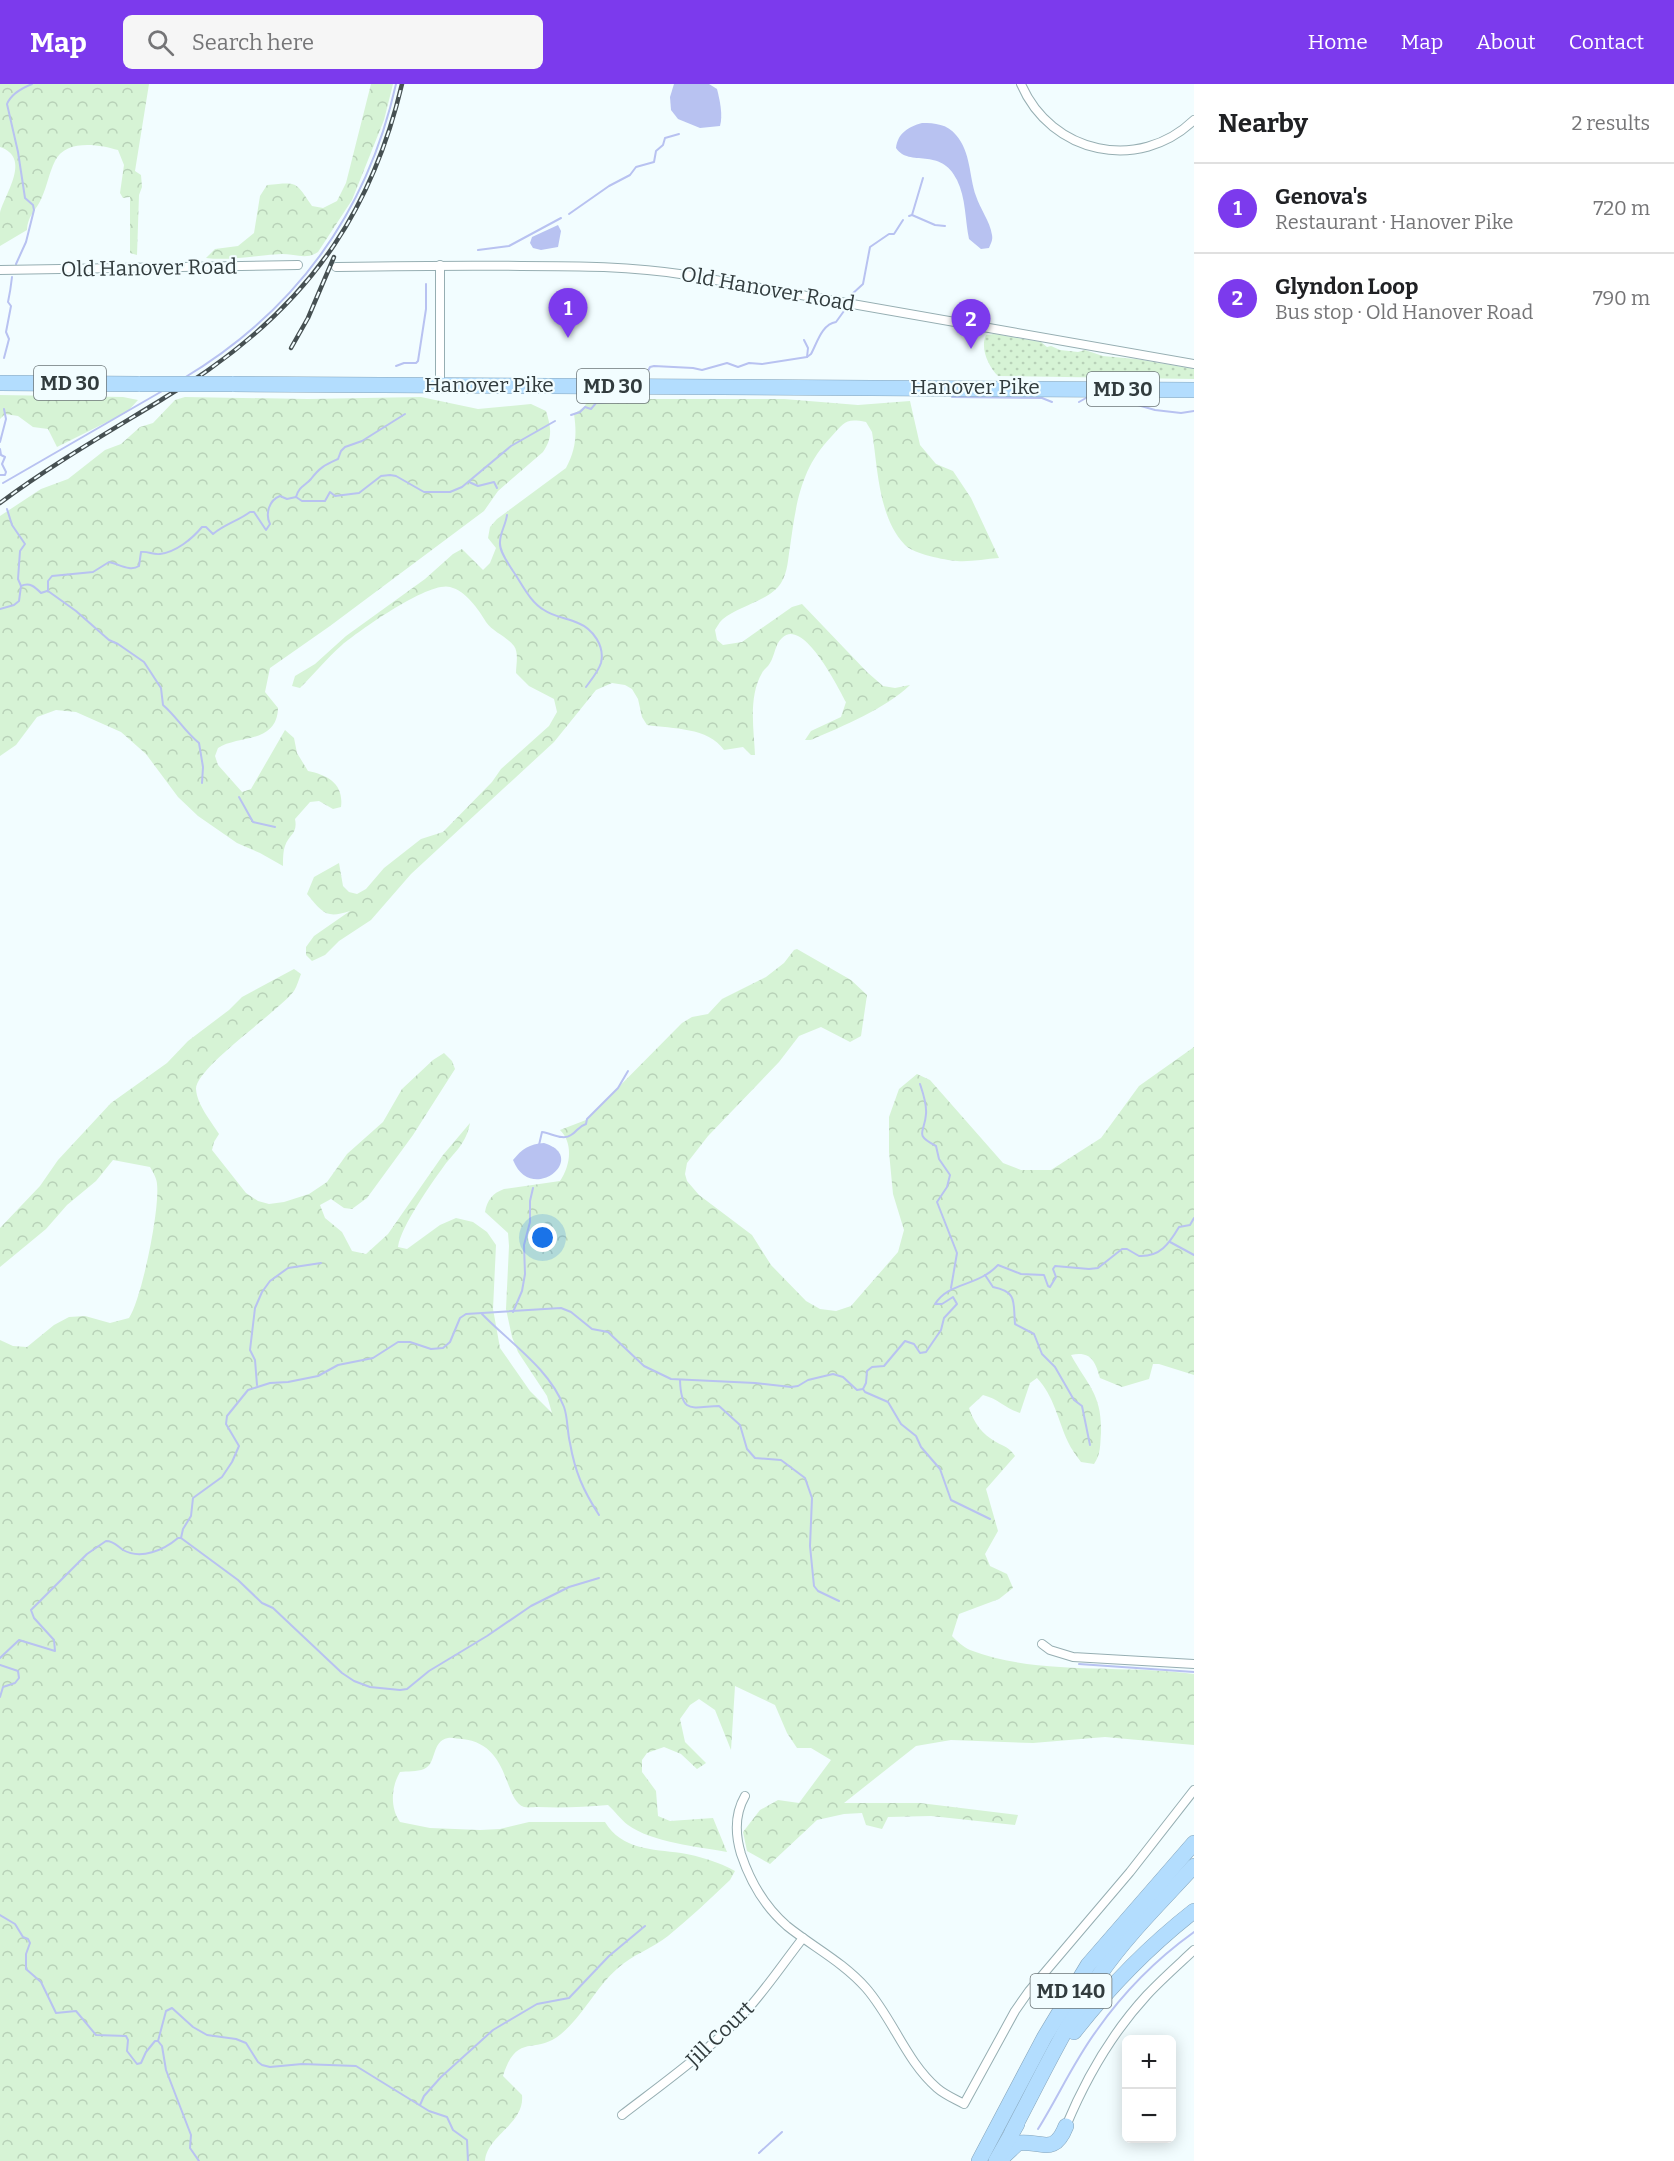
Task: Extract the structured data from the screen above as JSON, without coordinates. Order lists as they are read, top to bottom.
{
  "streets": {
    "highway": ["MD 30", "Hanover Pike", "MD 140"],
    "street": ["Old Hanover Road", "Jill Court"]
  },
  "page": {
    "header": "Map",
    "search": "Search here",
    "nav": [
      "Home",
      "Map",
      "About",
      "Contact"
    ],
    "heading": ["Nearby", "2 results"],
    "list": [
      {
        "mark": "1",
        "name": "Genova's",
        "note": "Restaurant · Hanover Pike",
        "value": "720 m"
      },
      {
        "mark": "2",
        "name": "Glyndon Loop",
        "note": "Bus stop · Old Hanover Road",
        "value": "790 m"
      }
    ],
    "pins": ["1", "2"],
    "map_buttons": ["+", "−"]
  }
}
